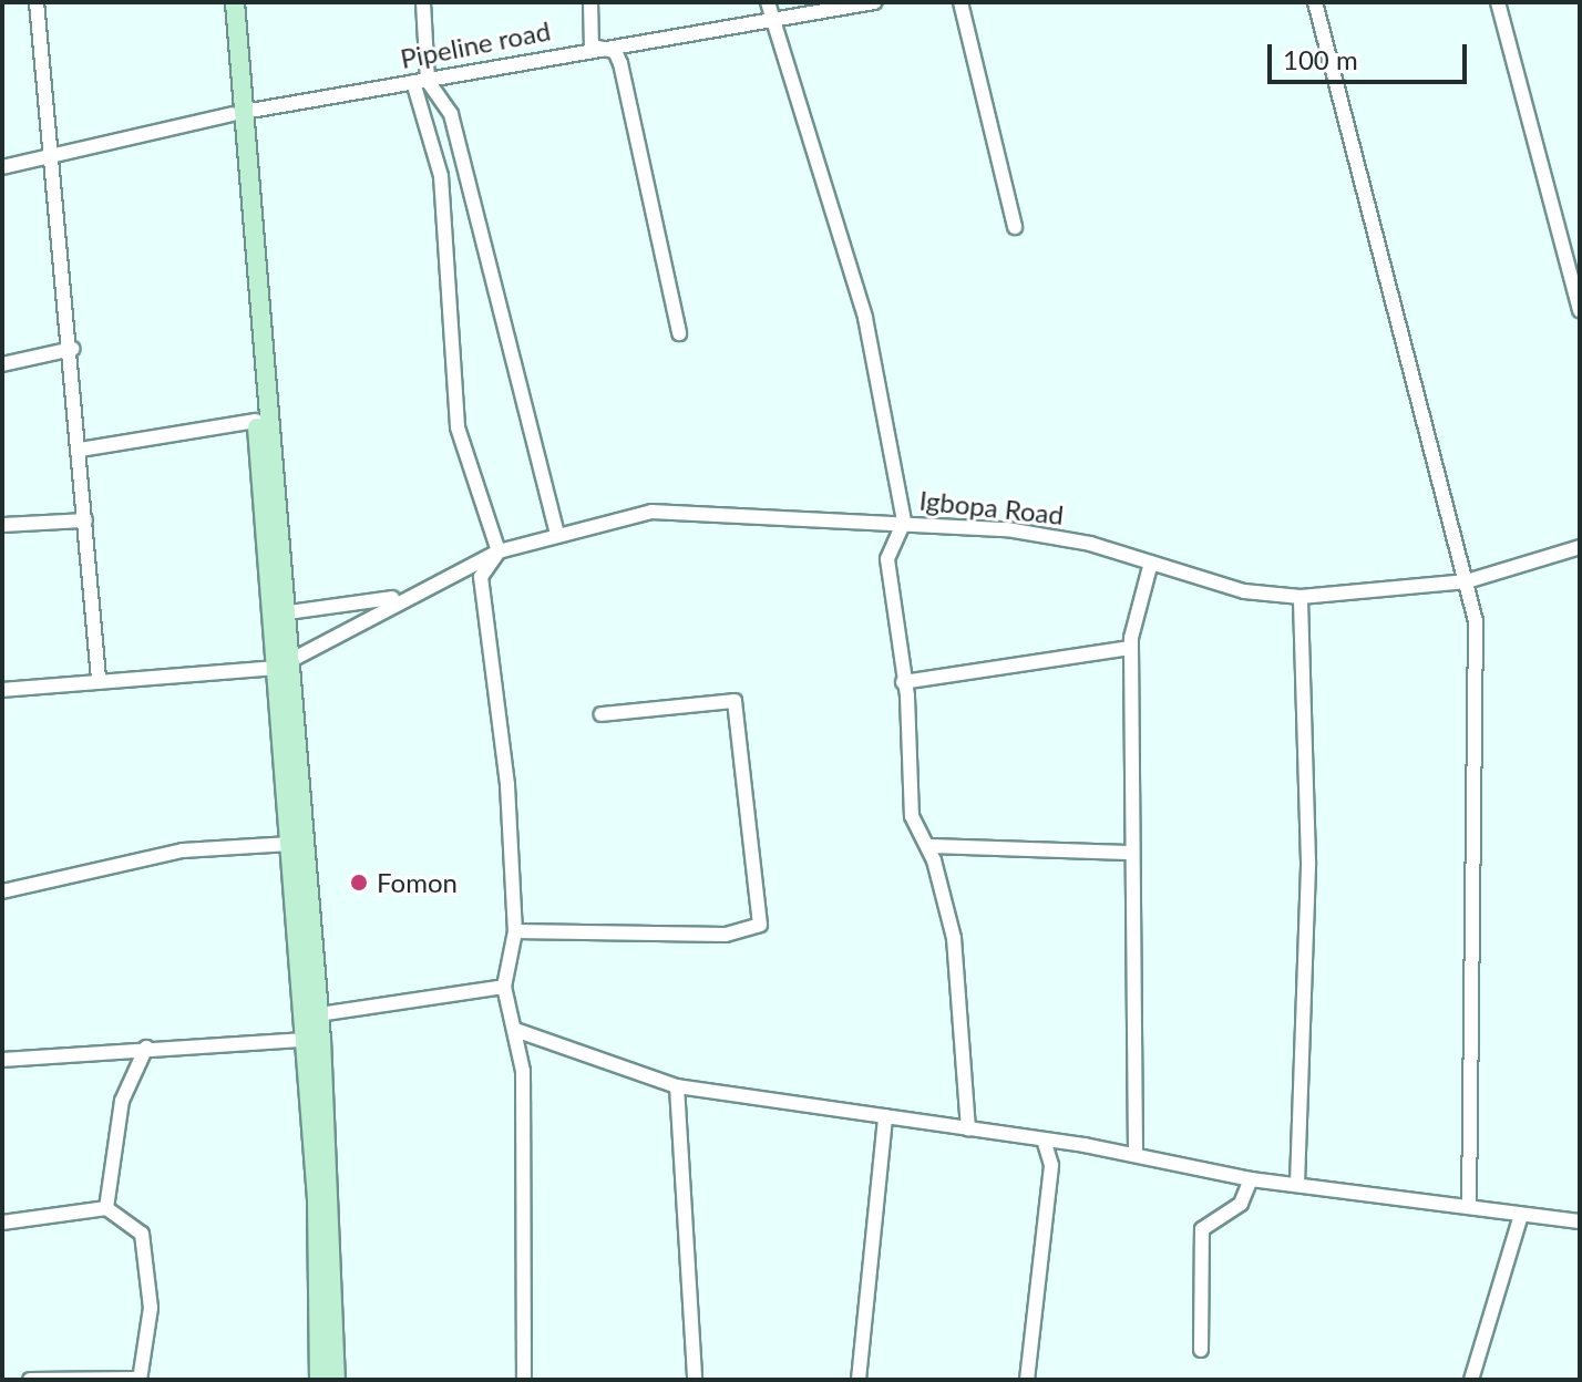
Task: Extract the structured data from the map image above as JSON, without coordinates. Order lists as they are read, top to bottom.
{
  "streets": {
    "street": ["Pipeline road", "Igbopa Road"]
  },
  "places": ["Fomon"],
  "scale_bar": "100 m"
}
